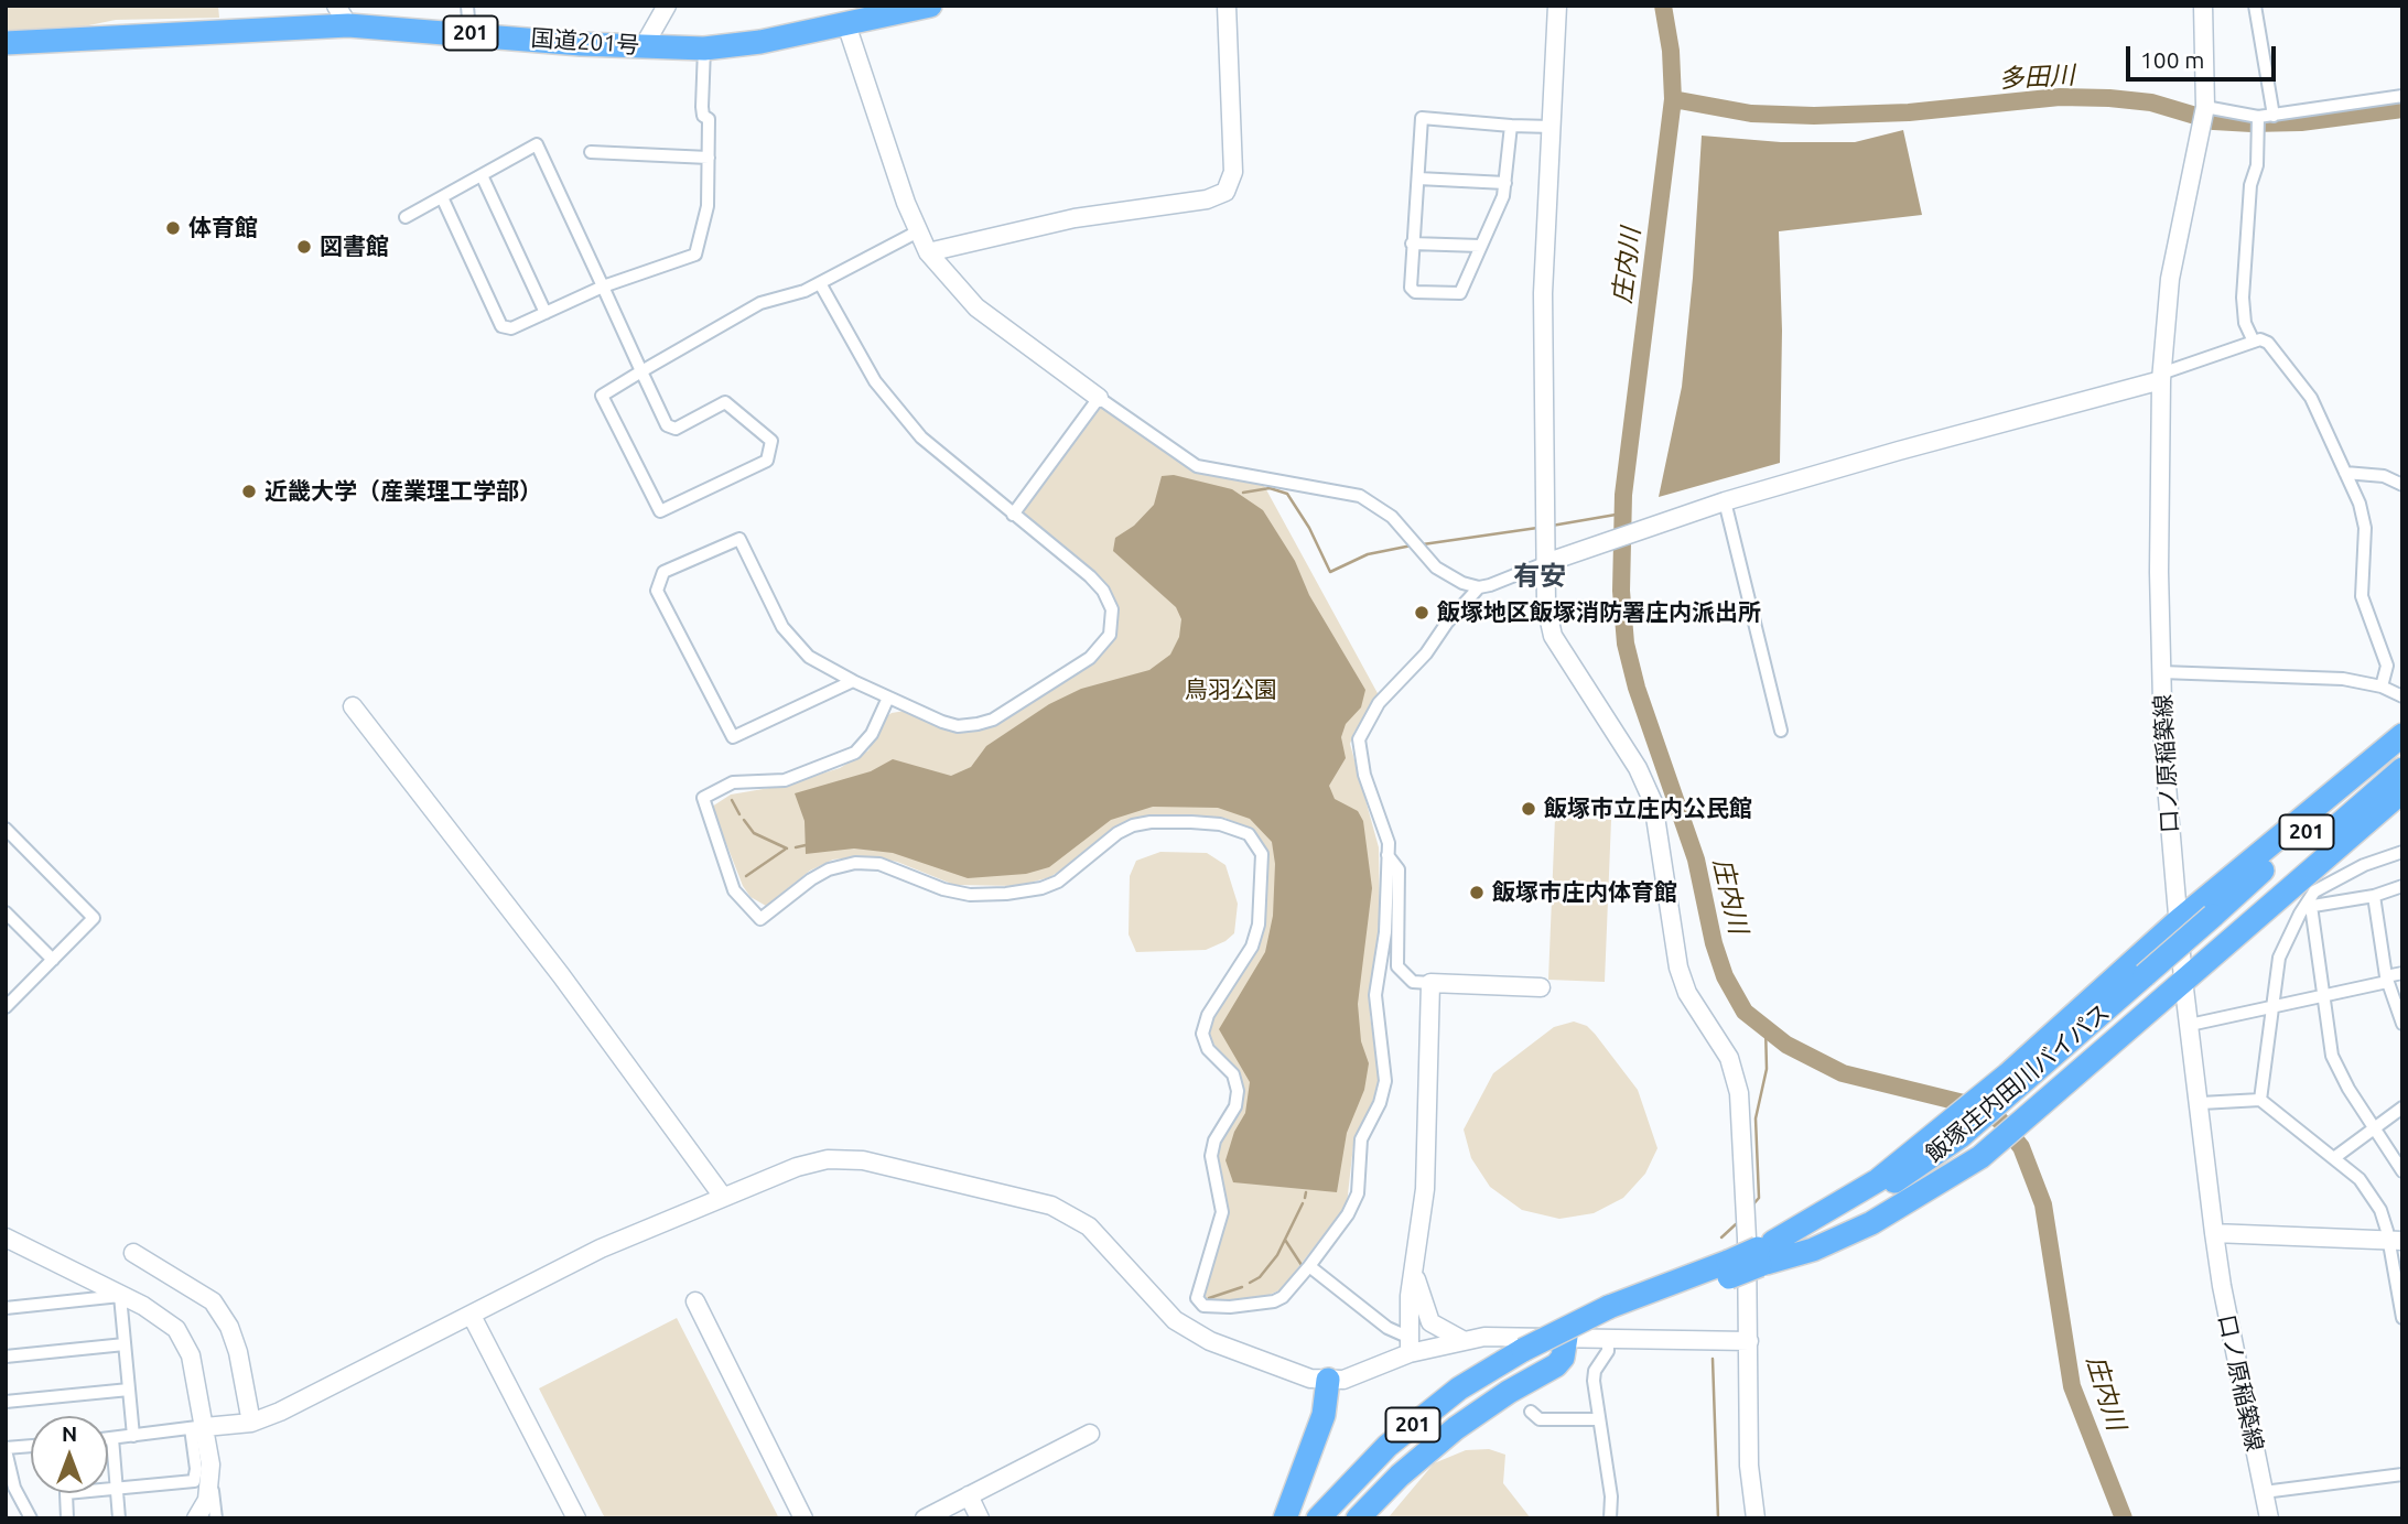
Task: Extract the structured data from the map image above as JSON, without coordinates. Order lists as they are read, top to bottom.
{
  "streets": {
    "highway": ["201", "国道201号", "飯塚庄内田川バイパス"],
    "street": ["口ノ原稲築線"]
  },
  "districts": ["有安"],
  "water": ["多田川", "庄内川"],
  "parks": ["鳥羽公園"],
  "places": [
    "体育館",
    "図書館",
    "近畿大学（産業理工学部）",
    "飯塚地区飯塚消防署庄内派出所",
    "飯塚市立庄内公民館",
    "飯塚市庄内体育館"
  ],
  "scale_bar": "100 m",
  "north": "top"
}
